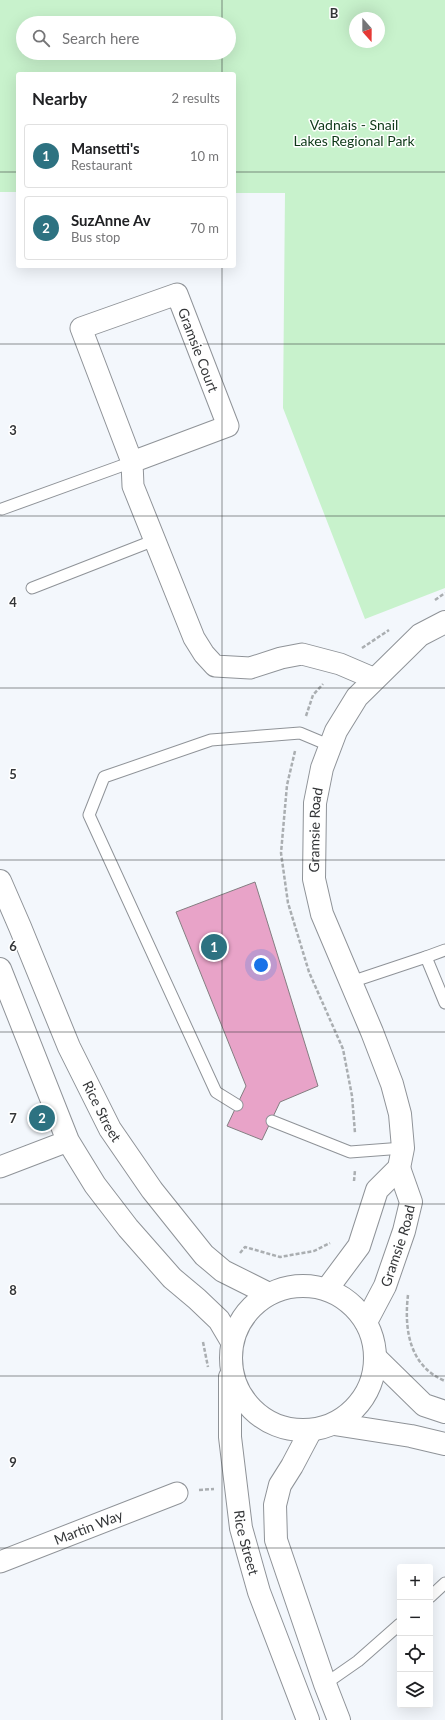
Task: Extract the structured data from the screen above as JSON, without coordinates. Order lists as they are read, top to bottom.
{
  "streets": {
    "main road": ["Gramsie Road", "Rice Street"],
    "street": ["Gramsie Court", "Martin Way"]
  },
  "crossings": [
    ["Gramsie Court", "Gramsie Road"]
  ],
  "parks": ["Vadnais - Snail Lakes Regional Park"],
  "north": "bottom",
  "page": {
    "search": "Search here",
    "heading": ["Nearby", "2 results"],
    "list": [
      {
        "mark": "1",
        "name": "Mansetti's",
        "note": "Restaurant",
        "value": "10 m"
      },
      {
        "mark": "2",
        "name": "SuzAnne Av",
        "note": "Bus stop",
        "value": "70 m"
      }
    ],
    "pins": ["1", "2"],
    "map_buttons": ["+", "−"]
  },
  "grid": {
    "columns": ["B"],
    "rows": [
      "3",
      "4",
      "5",
      "6",
      "7",
      "8",
      "9"
    ]
  }
}
